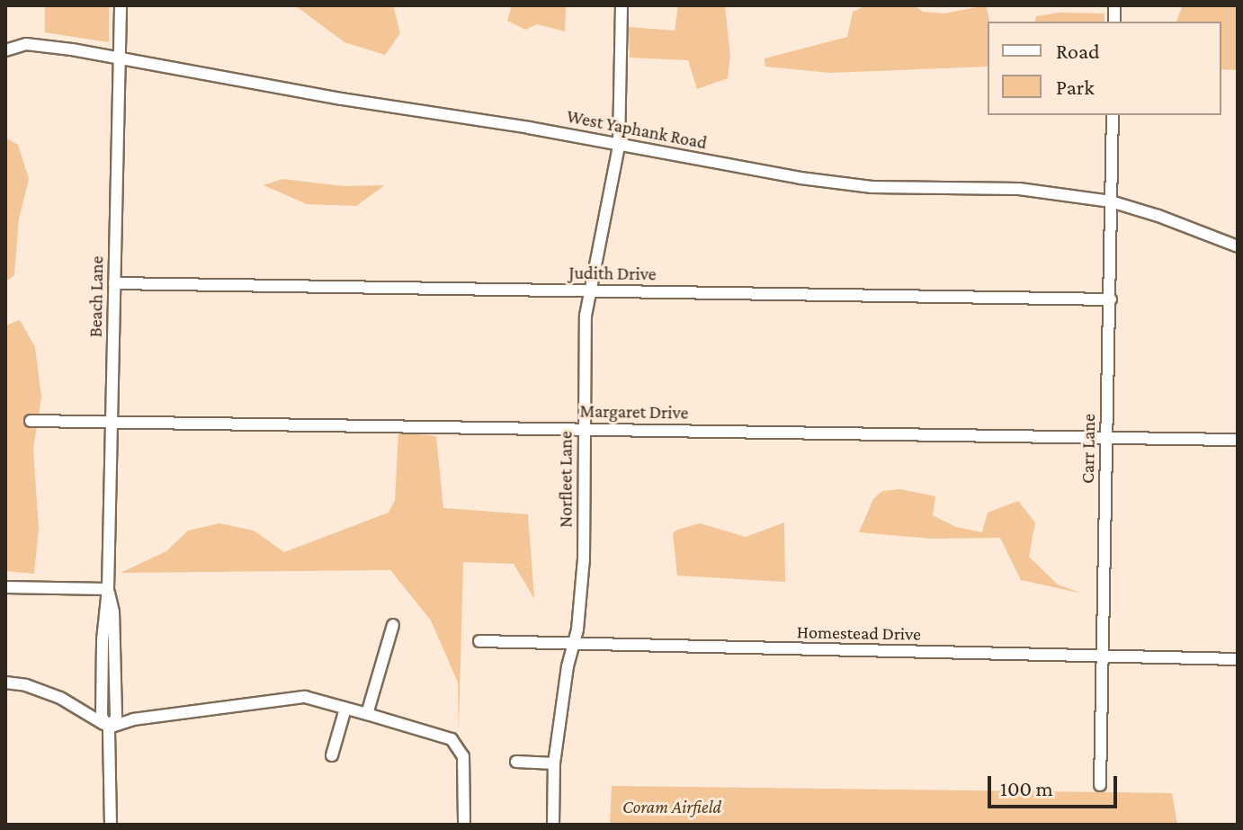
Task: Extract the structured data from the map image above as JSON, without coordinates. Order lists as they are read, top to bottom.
{
  "streets": {
    "street": [
      "West Yaphank Road",
      "Judith Drive",
      "Beach Lane",
      "Margaret Drive",
      "Carr Lane",
      "Norfleet Lane",
      "Homestead Drive"
    ]
  },
  "crossings": [
    ["West Yaphank Road", "Beach Lane"],
    ["West Yaphank Road", "Carr Lane"],
    ["West Yaphank Road", "Norfleet Lane"],
    ["Judith Drive", "Beach Lane"],
    ["Judith Drive", "Carr Lane"],
    ["Judith Drive", "Norfleet Lane"],
    ["Beach Lane", "Margaret Drive"],
    ["Margaret Drive", "Carr Lane"],
    ["Margaret Drive", "Norfleet Lane"],
    ["Carr Lane", "Homestead Drive"],
    ["Norfleet Lane", "Homestead Drive"]
  ],
  "parks": ["Coram Airfield"],
  "legend": ["Road", "Park"],
  "scale_bar": "100 m"
}
